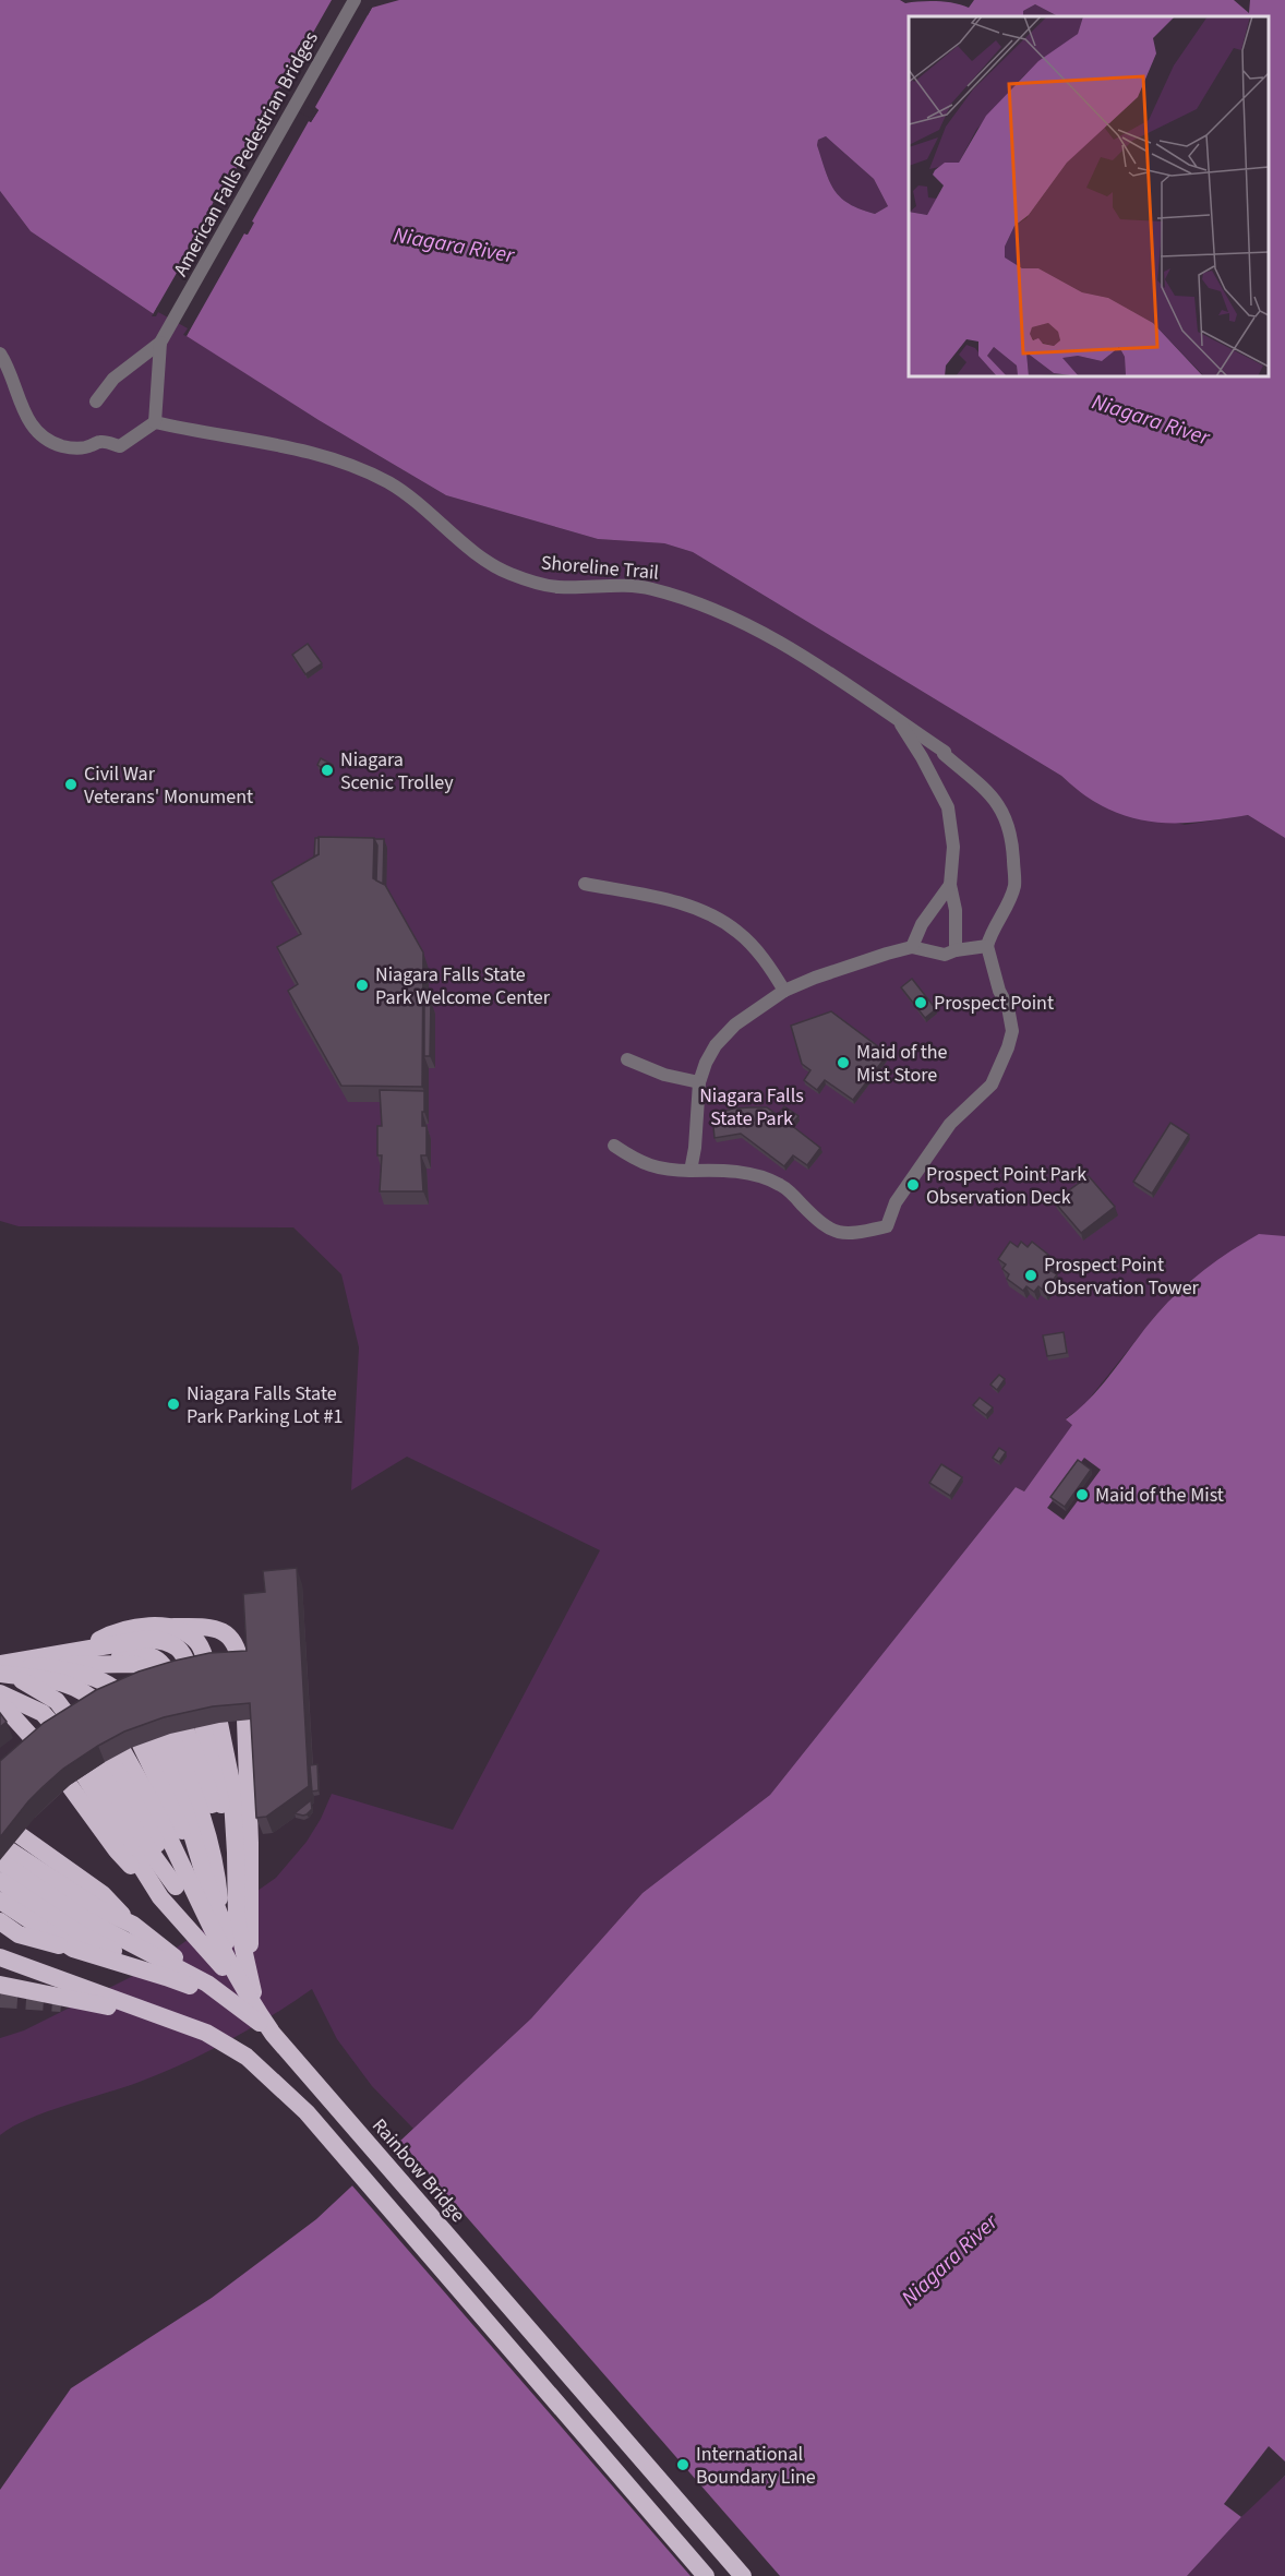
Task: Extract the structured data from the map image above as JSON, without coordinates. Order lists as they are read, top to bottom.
{
  "streets": {
    "highway": ["Rainbow Bridge"],
    "street": ["American Falls Pedestrian Bridges", "Shoreline Trail"]
  },
  "water": ["Niagara River"],
  "parks": ["Niagara Falls State Park"],
  "places": [
    "Niagara Scenic Trolley",
    "Civil War Veterans' Monument",
    "Niagara Falls State Park Welcome Center",
    "Prospect Point",
    "Maid of the Mist Store",
    "Prospect Point Park Observation Deck",
    "Prospect Point Observation Tower",
    "Niagara Falls State Park Parking Lot #1",
    "Maid of the Mist",
    "International Boundary Line"
  ]
}
